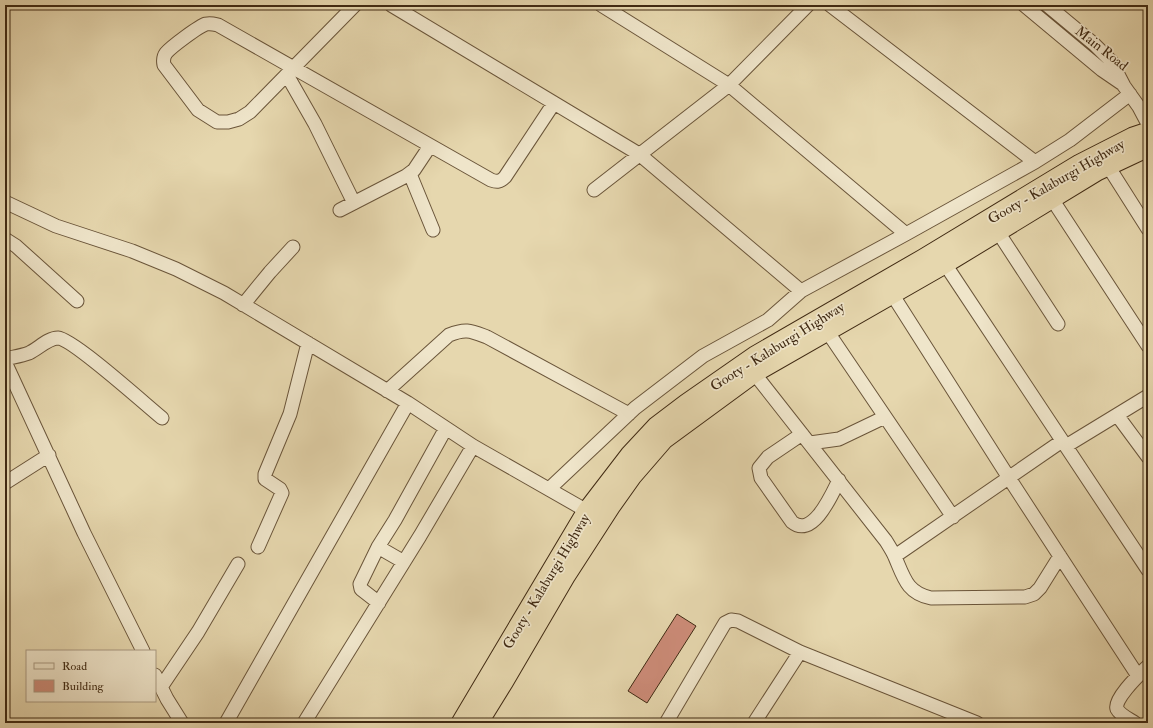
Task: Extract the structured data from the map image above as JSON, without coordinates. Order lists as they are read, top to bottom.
{
  "streets": {
    "highway": ["Gooty - Kalaburgi Highway"],
    "street": ["Main Road"]
  },
  "legend": ["Road", "Building"]
}
